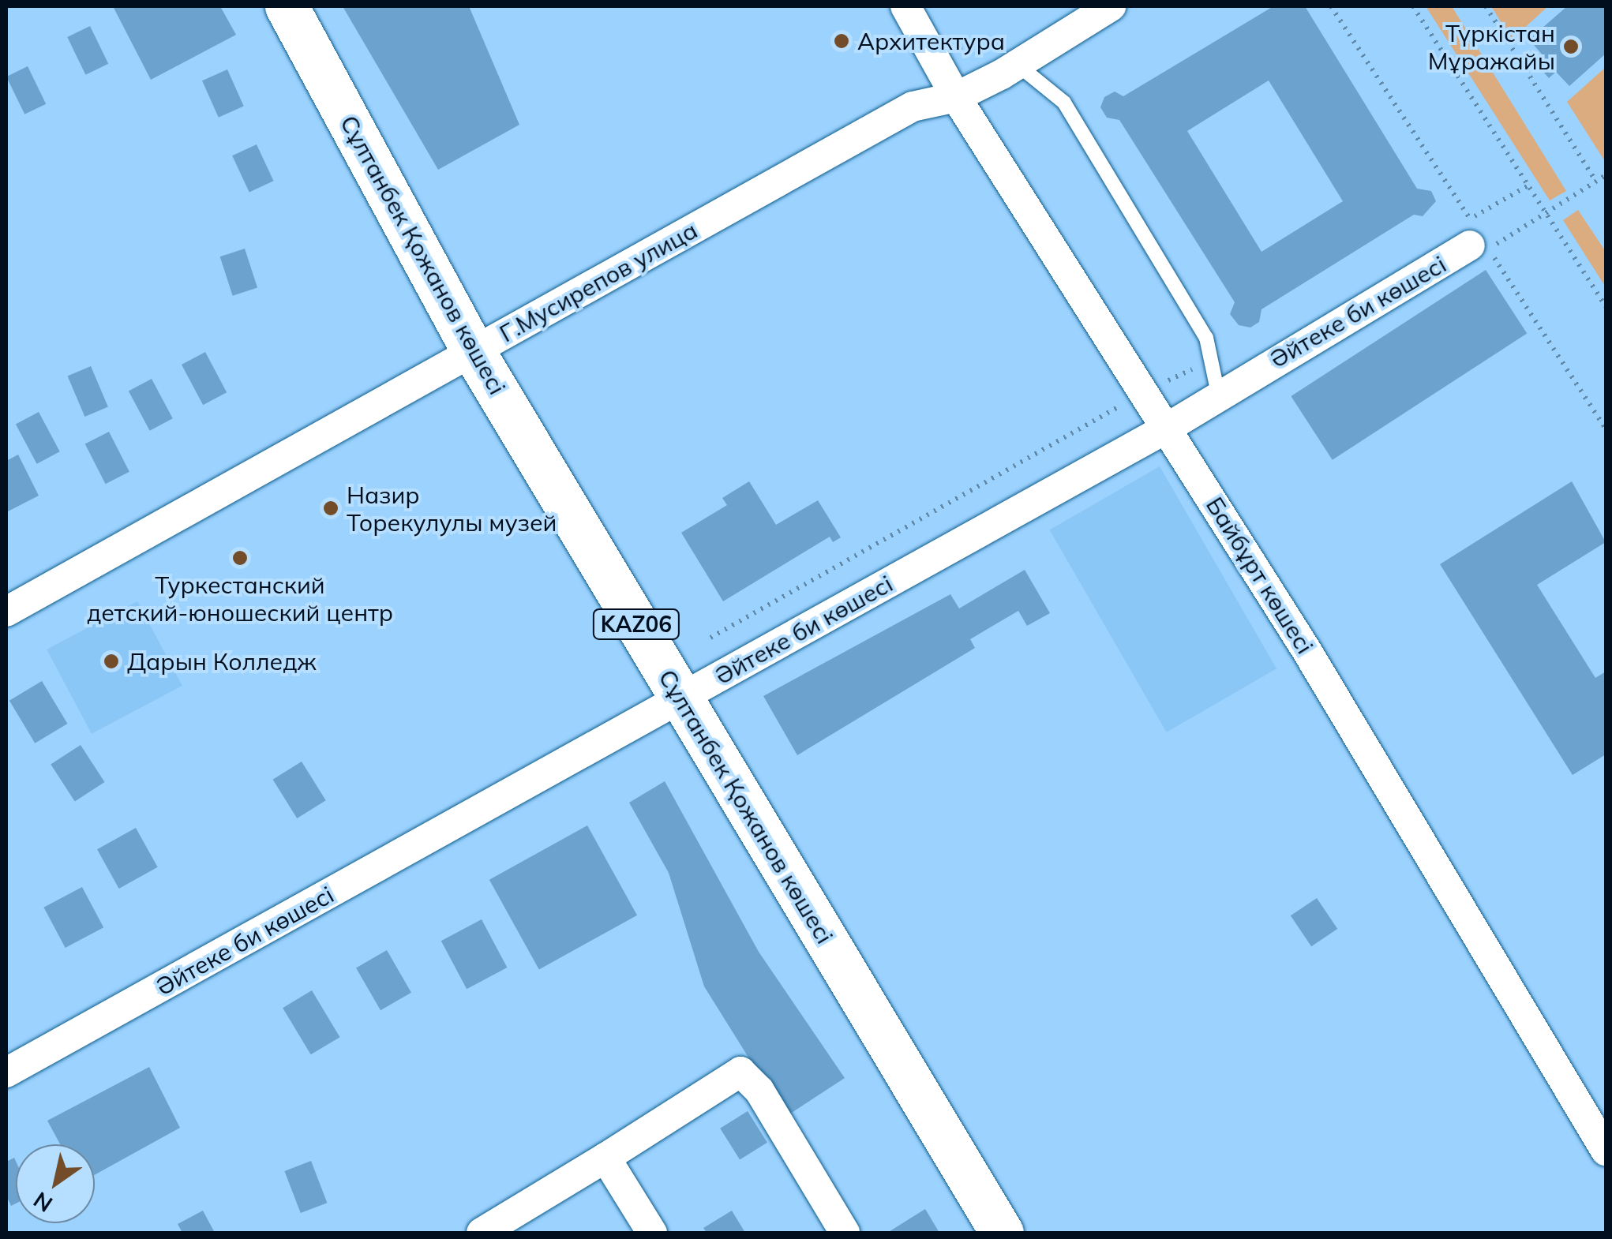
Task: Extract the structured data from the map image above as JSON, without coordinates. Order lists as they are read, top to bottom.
{
  "streets": {
    "main road": ["Сұлтанбек Қожанов көшесі", "KАZ06"],
    "street": ["Г.Мусирепов улица", "Әйтеке би көшесі", "Байбұрт көшесі"]
  },
  "crossings": [
    ["Сұлтанбек Қожанов көшесі", "Г.Мусирепов улица"],
    ["Сұлтанбек Қожанов көшесі", "Әйтеке би көшесі"],
    ["Г.Мусирепов улица", "Байбұрт көшесі"],
    ["Әйтеке би көшесі", "Байбұрт көшесі"]
  ],
  "places": [
    "Архитектура",
    "Түркістан Мұражайы",
    "Назир Торекулулы музей",
    "Туркестанский детский-юношеский центр",
    "Дарын Колледж"
  ],
  "north": "bottom left"
}
